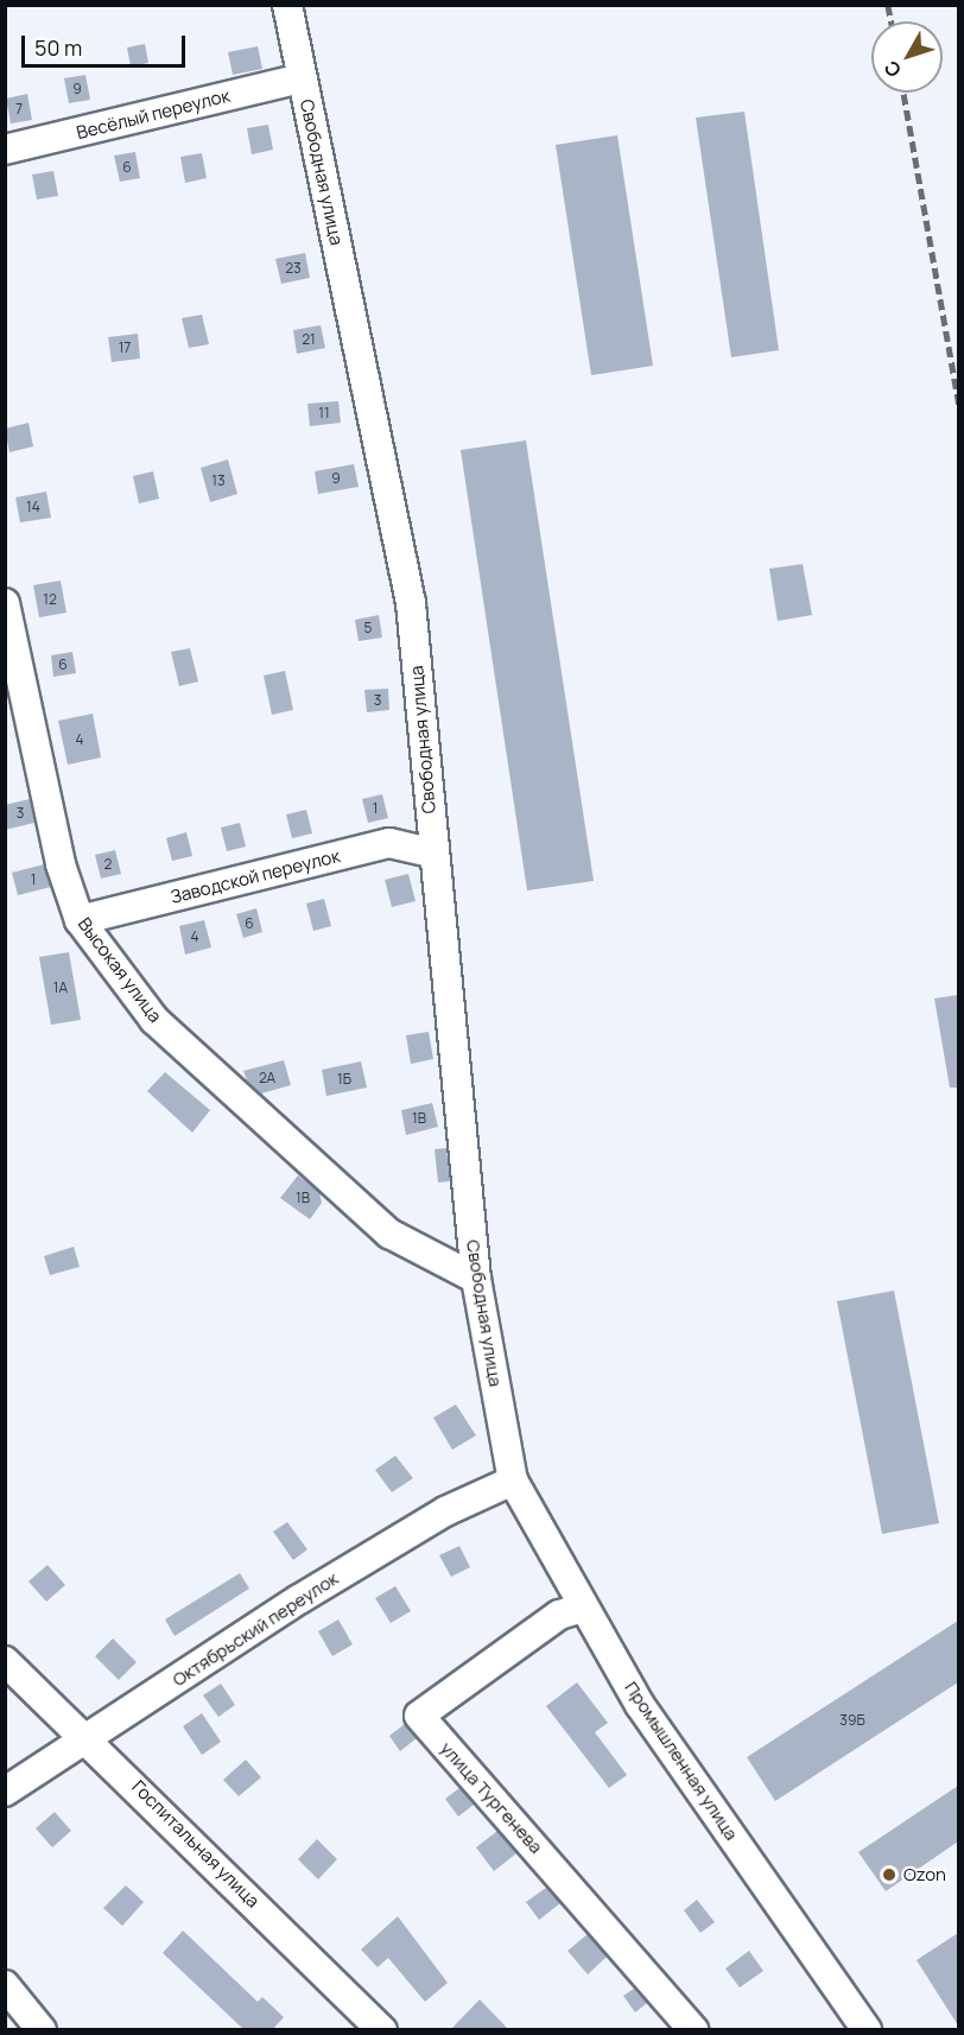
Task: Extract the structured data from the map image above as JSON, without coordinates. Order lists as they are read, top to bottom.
{
  "streets": {
    "street": [
      "Весёлый переулок",
      "Свободная улица",
      "Заводской переулок",
      "Высокая улица",
      "Октябрьский переулок",
      "Промышленная улица",
      "улица Тургенева",
      "Госпитальная улица"
    ]
  },
  "crossings": [
    ["Весёлый переулок", "Свободная улица"],
    ["Свободная улица", "Заводской переулок"],
    ["Свободная улица", "Высокая улица"],
    ["Свободная улица", "Октябрьский переулок"],
    ["Свободная улица", "Промышленная улица"],
    ["Заводской переулок", "Высокая улица"],
    ["Октябрьский переулок", "Промышленная улица"],
    ["Октябрьский переулок", "Госпитальная улица"],
    ["Промышленная улица", "улица Тургенева"]
  ],
  "places": ["Ozon"],
  "house_numbers": [
    "9",
    "7",
    "6",
    "23",
    "21",
    "17",
    "11",
    "9",
    "13",
    "14",
    "12",
    "5",
    "6",
    "3",
    "4",
    "1",
    "3",
    "2",
    "1",
    "6",
    "4",
    "1А",
    "2А",
    "1Б",
    "1В",
    "1В",
    "39Б"
  ],
  "scale_bar": "50 m",
  "north": "bottom left"
}
